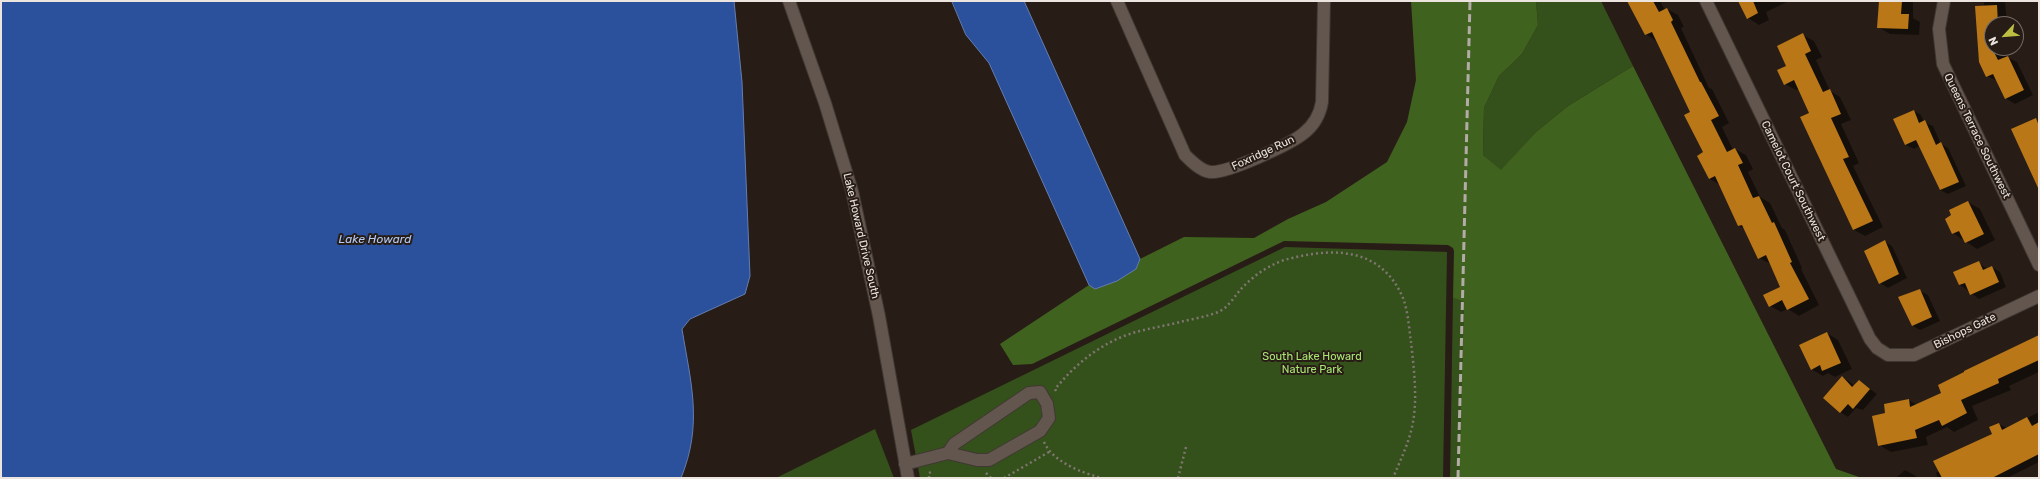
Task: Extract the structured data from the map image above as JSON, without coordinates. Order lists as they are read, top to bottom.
{
  "streets": {
    "street": [
      "Queens Terrace Southwest",
      "Foxridge Run",
      "Camelot Court Southwest",
      "Lake Howard Drive South",
      "Bishops Gate"
    ]
  },
  "crossings": [
    ["Camelot Court Southwest", "Bishops Gate"]
  ],
  "water": ["Lake Howard"],
  "parks": ["South Lake Howard Nature Park"],
  "north": "bottom left"
}
